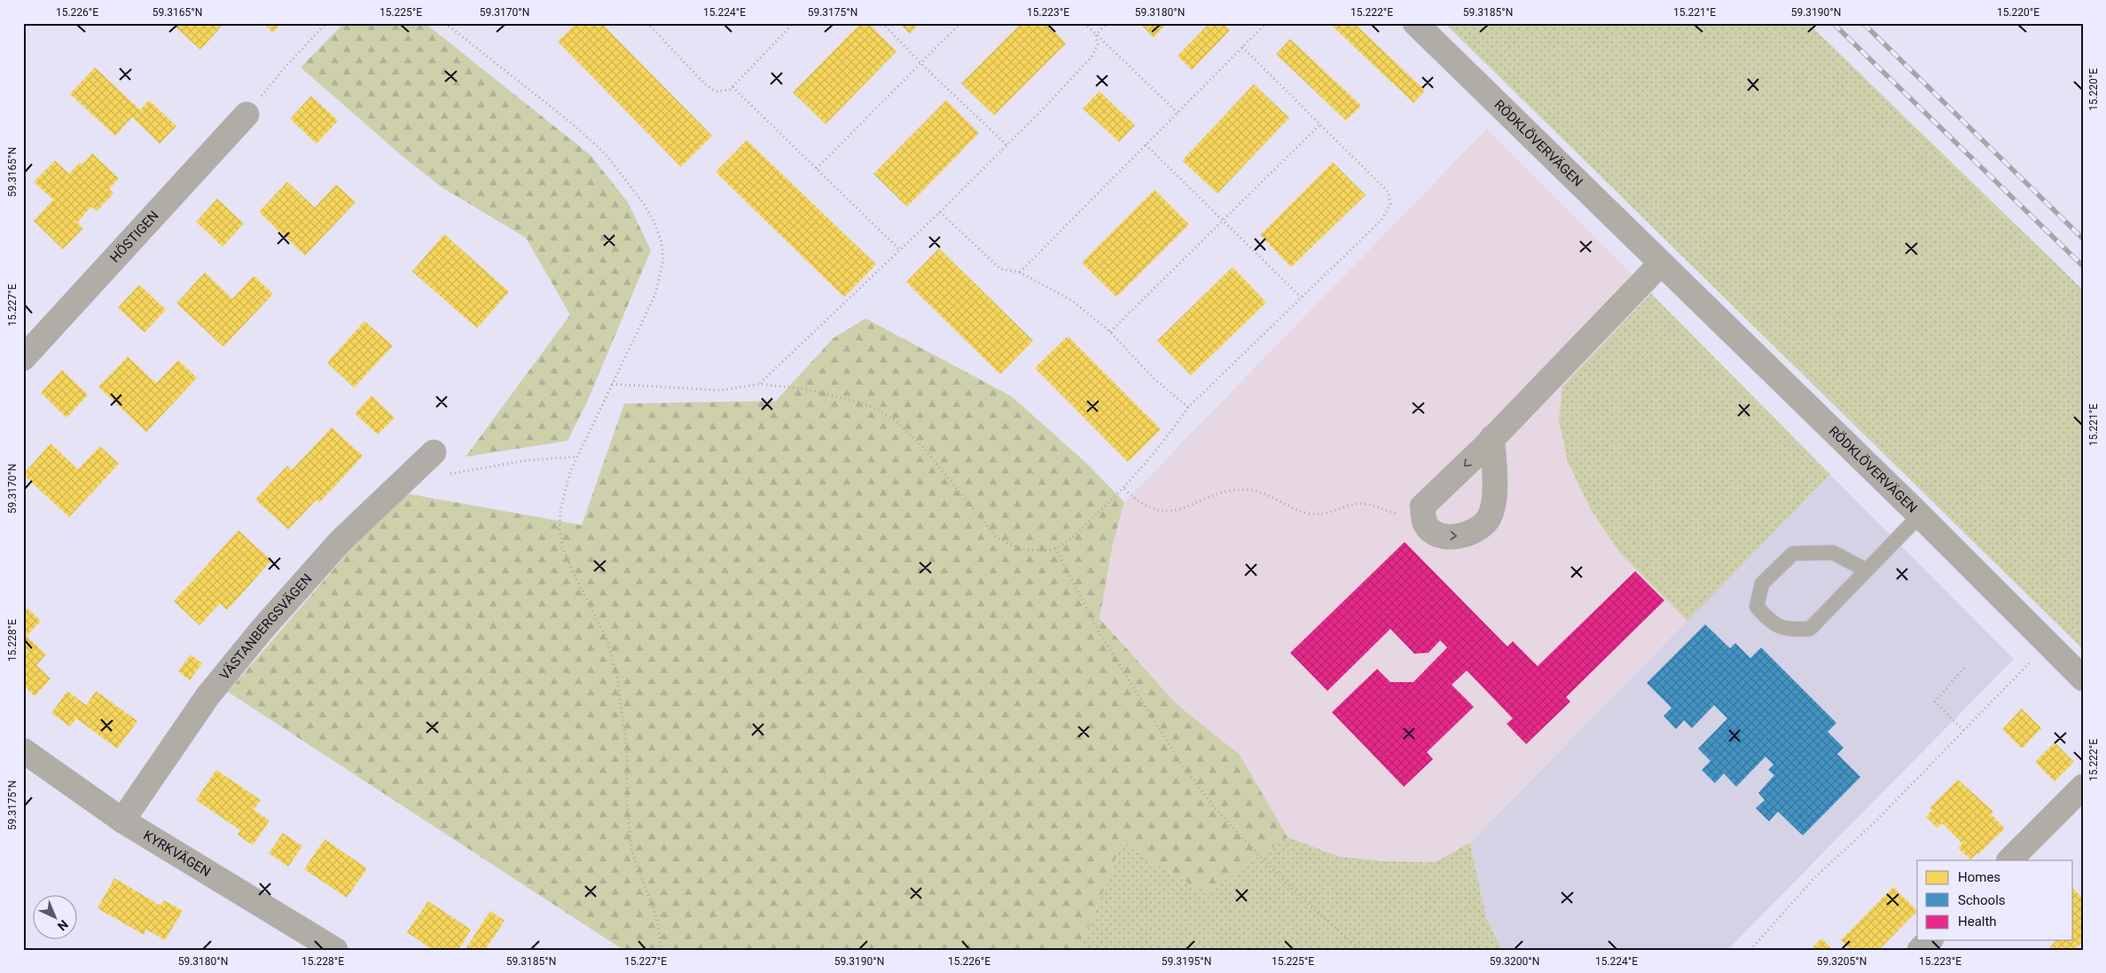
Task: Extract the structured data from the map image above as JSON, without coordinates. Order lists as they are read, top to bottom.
{
  "streets": {
    "street": [
      "RÖDKLÖVERVÄGEN",
      "HÖSTIGEN",
      "VÄSTANBERGSVÄGEN",
      "KYRKVÄGEN"
    ]
  },
  "crossings": [
    ["VÄSTANBERGSVÄGEN", "KYRKVÄGEN"]
  ],
  "legend": ["Homes", "Schools", "Health"],
  "north": "bottom right",
  "coordinates": [
    "15.226°E",
    "59.3165°N",
    "15.225°E",
    "59.3170°N",
    "15.224°E",
    "59.3175°N",
    "15.223°E",
    "59.3180°N",
    "15.222°E",
    "59.3185°N",
    "15.221°E",
    "59.3190°N",
    "15.220°E",
    "15.227°E",
    "15.228°E",
    "59.3195°N",
    "59.3200°N",
    "59.3205°N"
  ]
}
